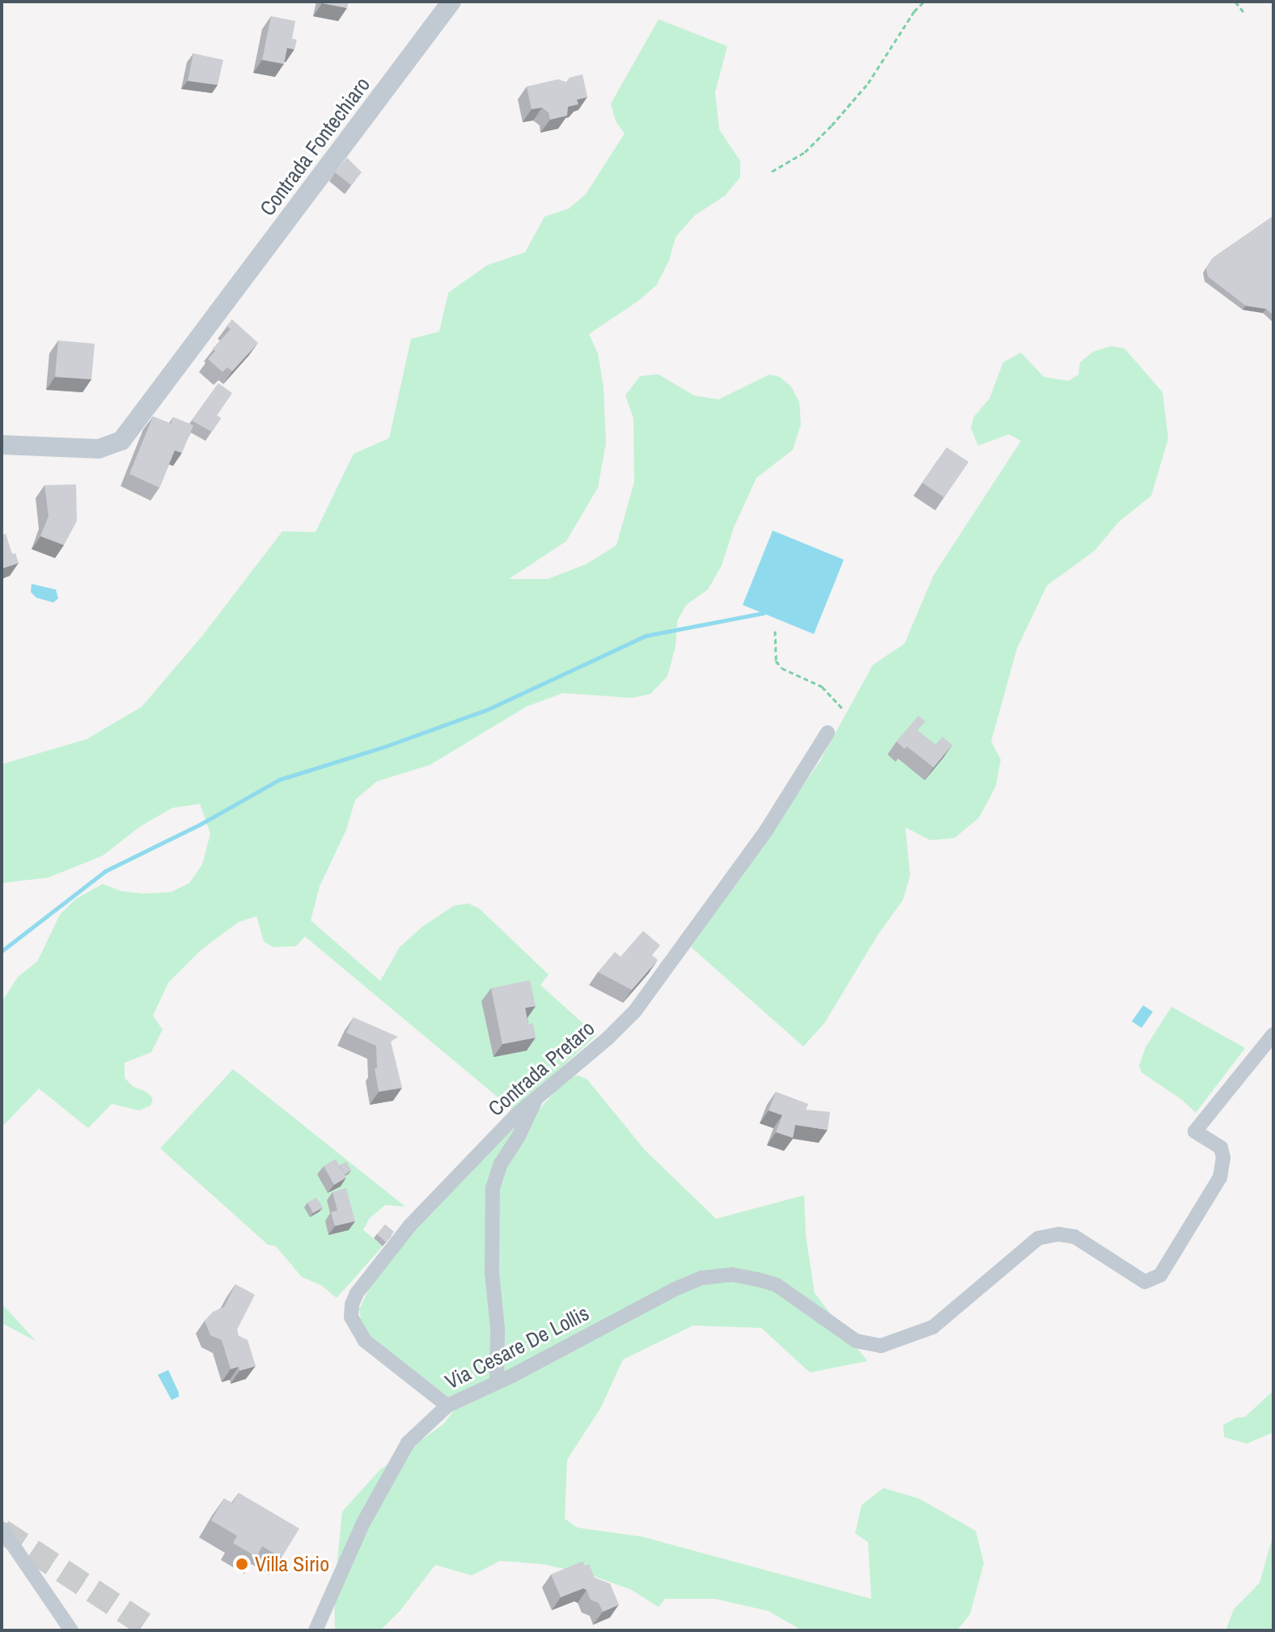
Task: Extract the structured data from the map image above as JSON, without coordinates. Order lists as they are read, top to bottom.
{
  "streets": {
    "street": ["Contrada Fontechiaro", "Contrada Pretaro", "Via Cesare De Lollis"]
  },
  "crossings": [
    ["Contrada Pretaro", "Via Cesare De Lollis"]
  ],
  "places": ["Villa Sirio"]
}
